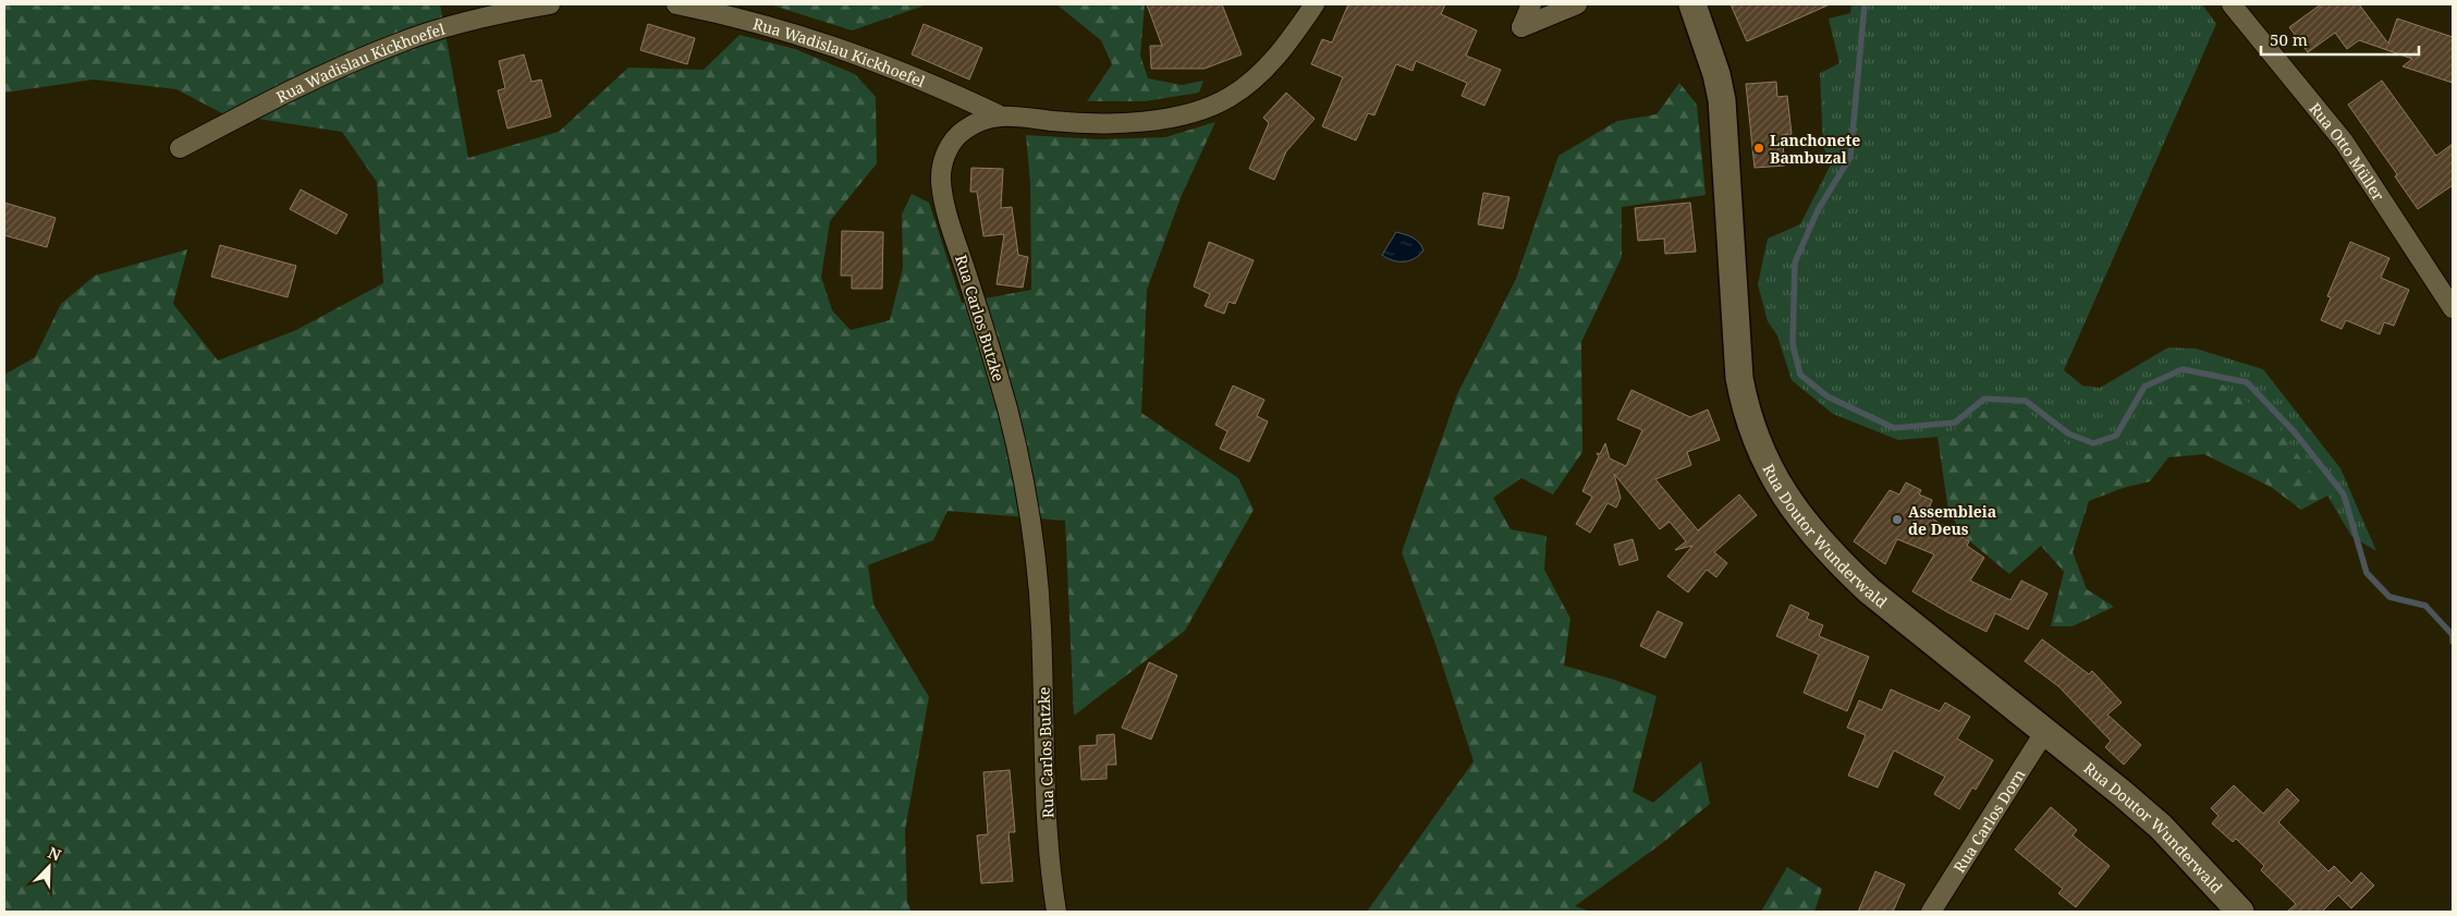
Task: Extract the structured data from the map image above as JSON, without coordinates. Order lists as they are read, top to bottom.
{
  "streets": {
    "street": [
      "Rua Wadislau Kickhoefel",
      "Rua Otto Müller",
      "Rua Carlos Butzke",
      "Rua Doutor Wunderwald",
      "Rua Carlos Dorn"
    ]
  },
  "crossings": [
    ["Rua Wadislau Kickhoefel", "Rua Carlos Butzke"],
    ["Rua Doutor Wunderwald", "Rua Carlos Dorn"]
  ],
  "places": ["Lanchonete Bambuzal", "Assembleia de Deus"],
  "scale_bar": "50 m",
  "north": "top right"
}
